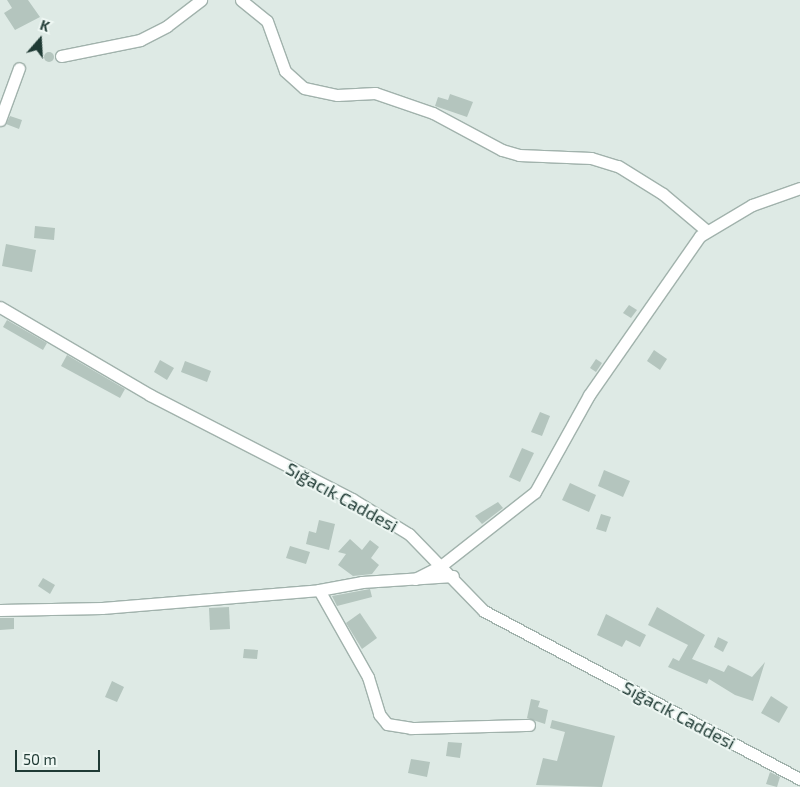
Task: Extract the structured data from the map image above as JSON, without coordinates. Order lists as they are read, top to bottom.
{
  "streets": {
    "street": ["Sığacık Caddesi"]
  },
  "scale_bar": "50 m",
  "north": "top"
}
